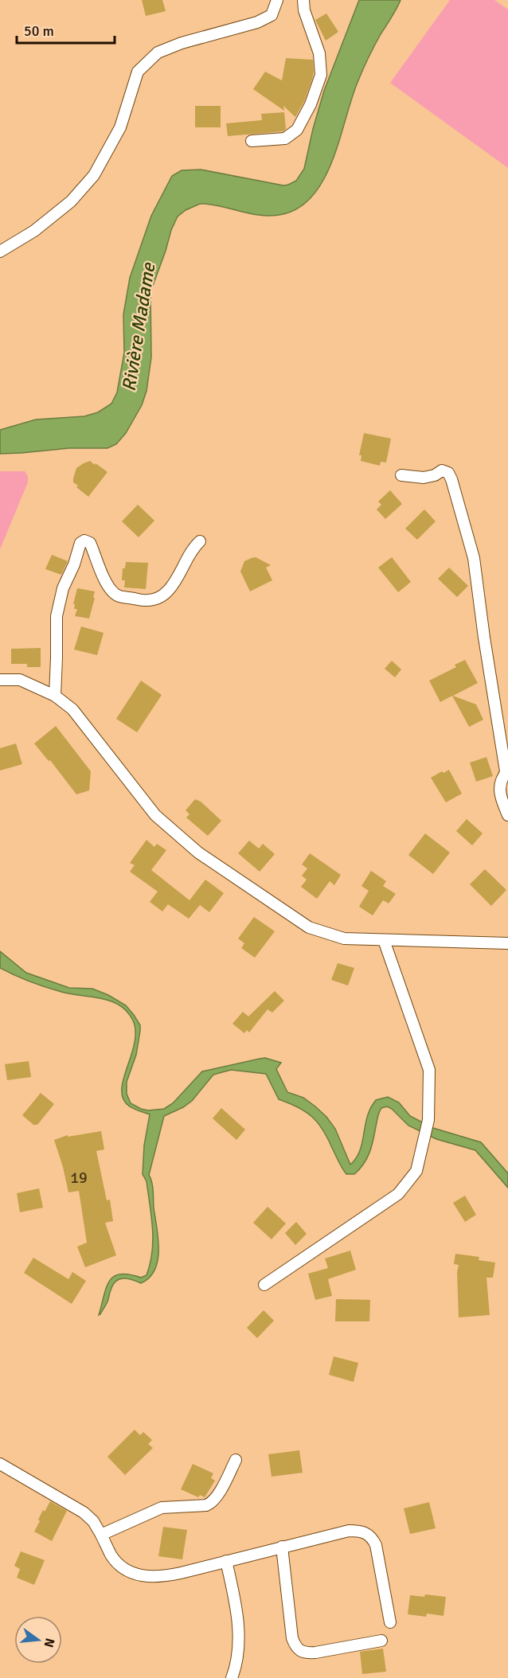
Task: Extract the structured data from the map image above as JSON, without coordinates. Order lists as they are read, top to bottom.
{
  "water": ["Rivière Madame"],
  "house_numbers": ["19"],
  "scale_bar": "50 m",
  "north": "right"
}
